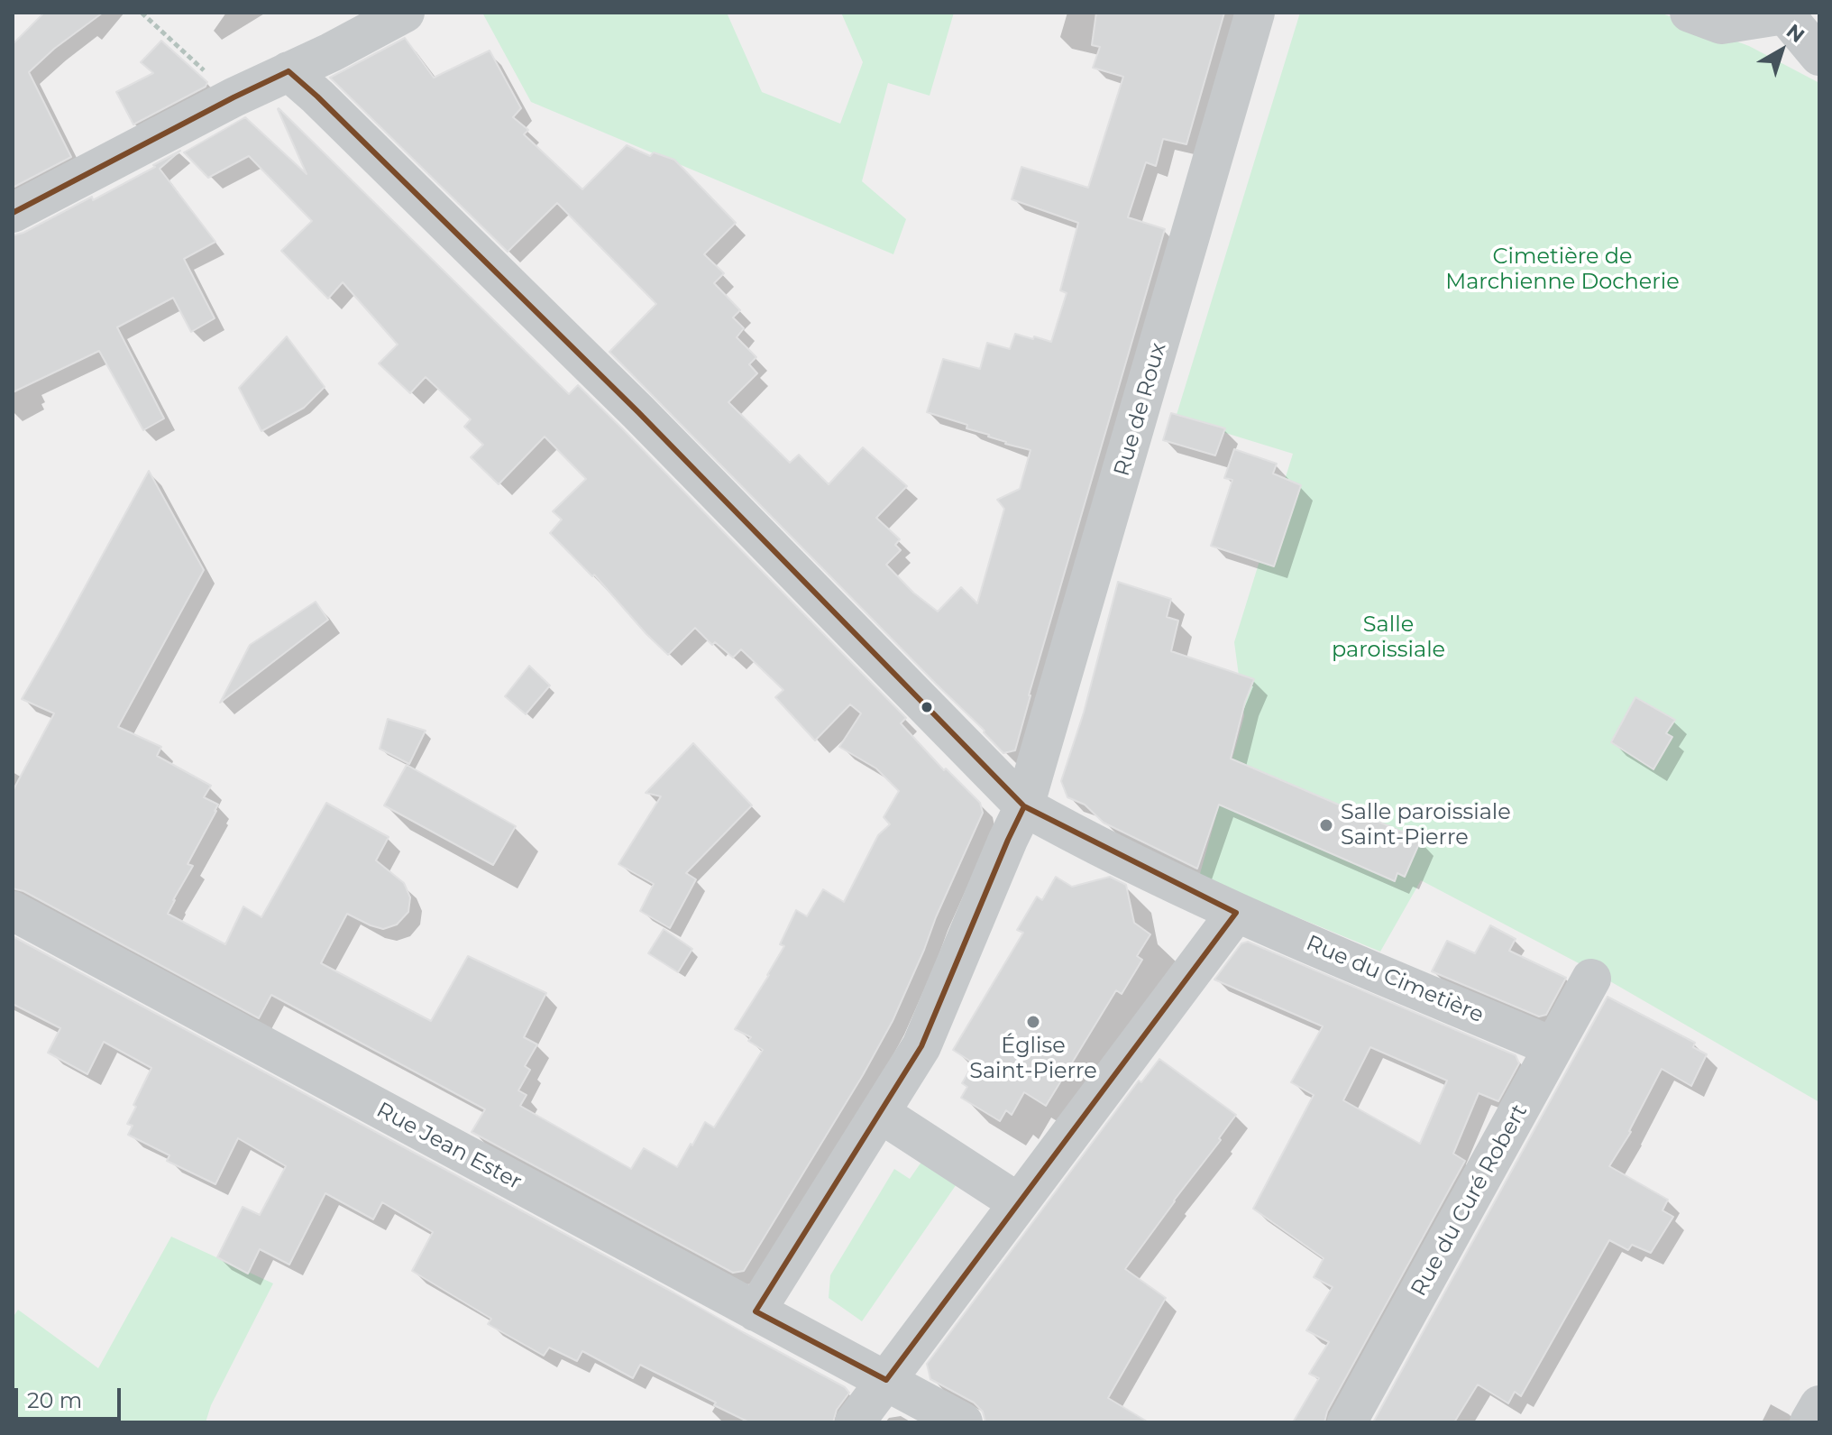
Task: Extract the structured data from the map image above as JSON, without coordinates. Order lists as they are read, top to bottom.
{
  "streets": {
    "street": [
      "Rue de Roux",
      "Rue du Cimetière",
      "Rue Jean Ester",
      "Rue du Curé Robert"
    ]
  },
  "crossings": [
    ["Rue de Roux", "Rue du Cimetière"],
    ["Rue de Roux", "Rue Jean Ester"],
    ["Rue du Cimetière", "Rue du Curé Robert"]
  ],
  "parks": ["Cimetière de Marchienne Docherie", "Salle paroissiale"],
  "places": ["Salle paroissiale Saint-Pierre", "Église Saint-Pierre"],
  "scale_bar": "20 m",
  "north": "top right"
}
